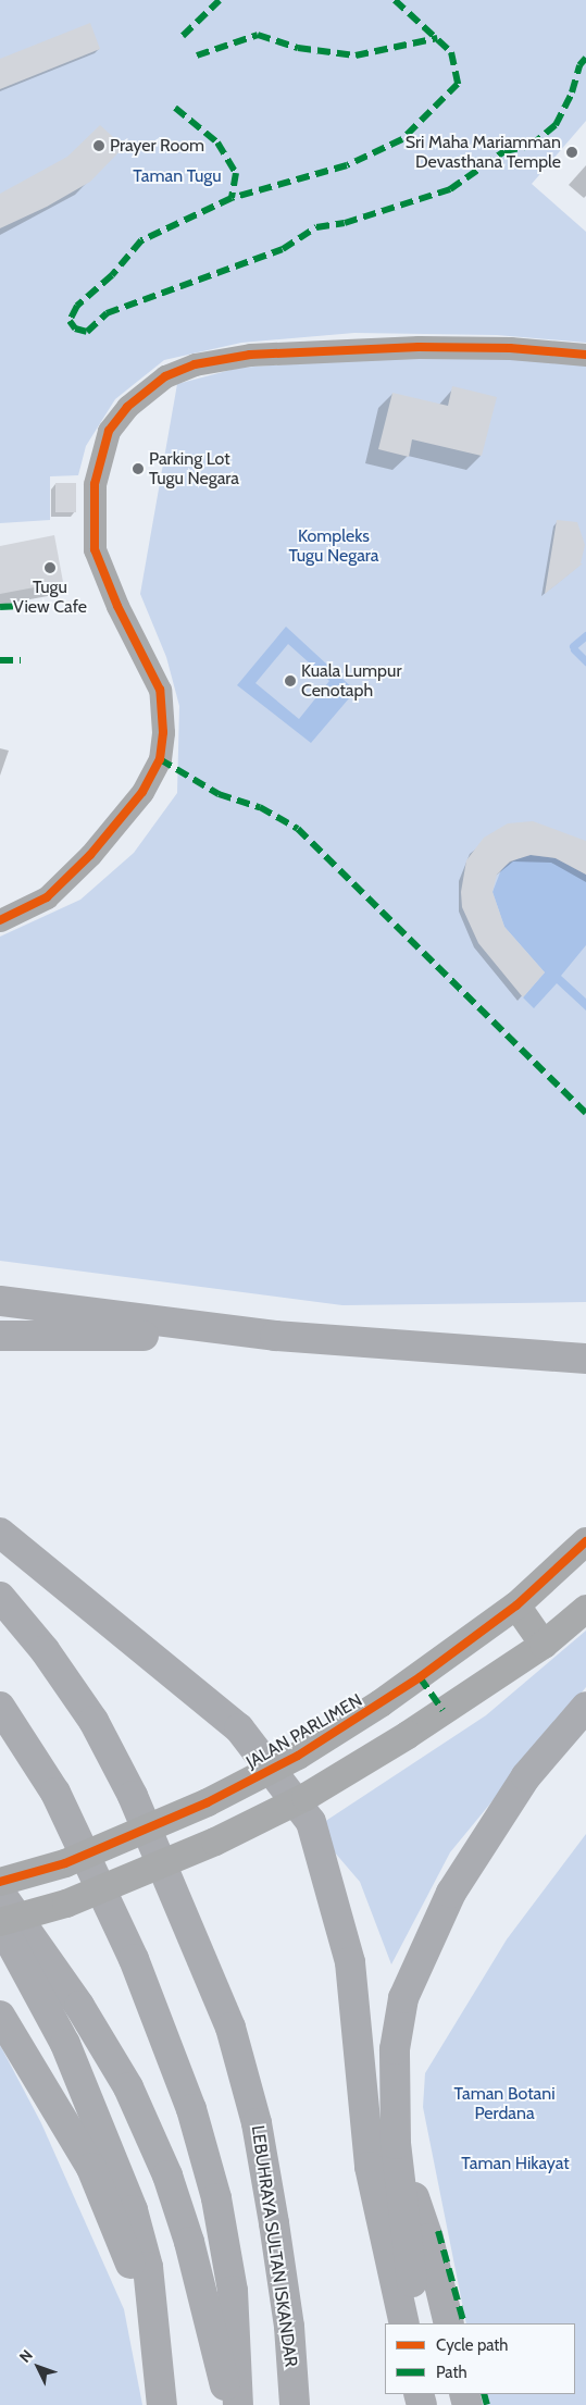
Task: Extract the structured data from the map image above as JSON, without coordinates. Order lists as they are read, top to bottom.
{
  "streets": {
    "main road": ["LEBUHRAYA SULTAN ISKANDAR"],
    "street": ["JALAN PARLIMEN"]
  },
  "parks": [
    "Taman Tugu",
    "Kompleks Tugu Negara",
    "Taman Botani Perdana",
    "Taman Hikayat"
  ],
  "places": [
    "Prayer Room",
    "Sri Maha Mariamman Devasthana Temple",
    "Parking Lot Tugu Negara",
    "Tugu View Cafe",
    "Kuala Lumpur Cenotaph"
  ],
  "legend": ["Cycle path", "Path"],
  "north": "top left"
}
